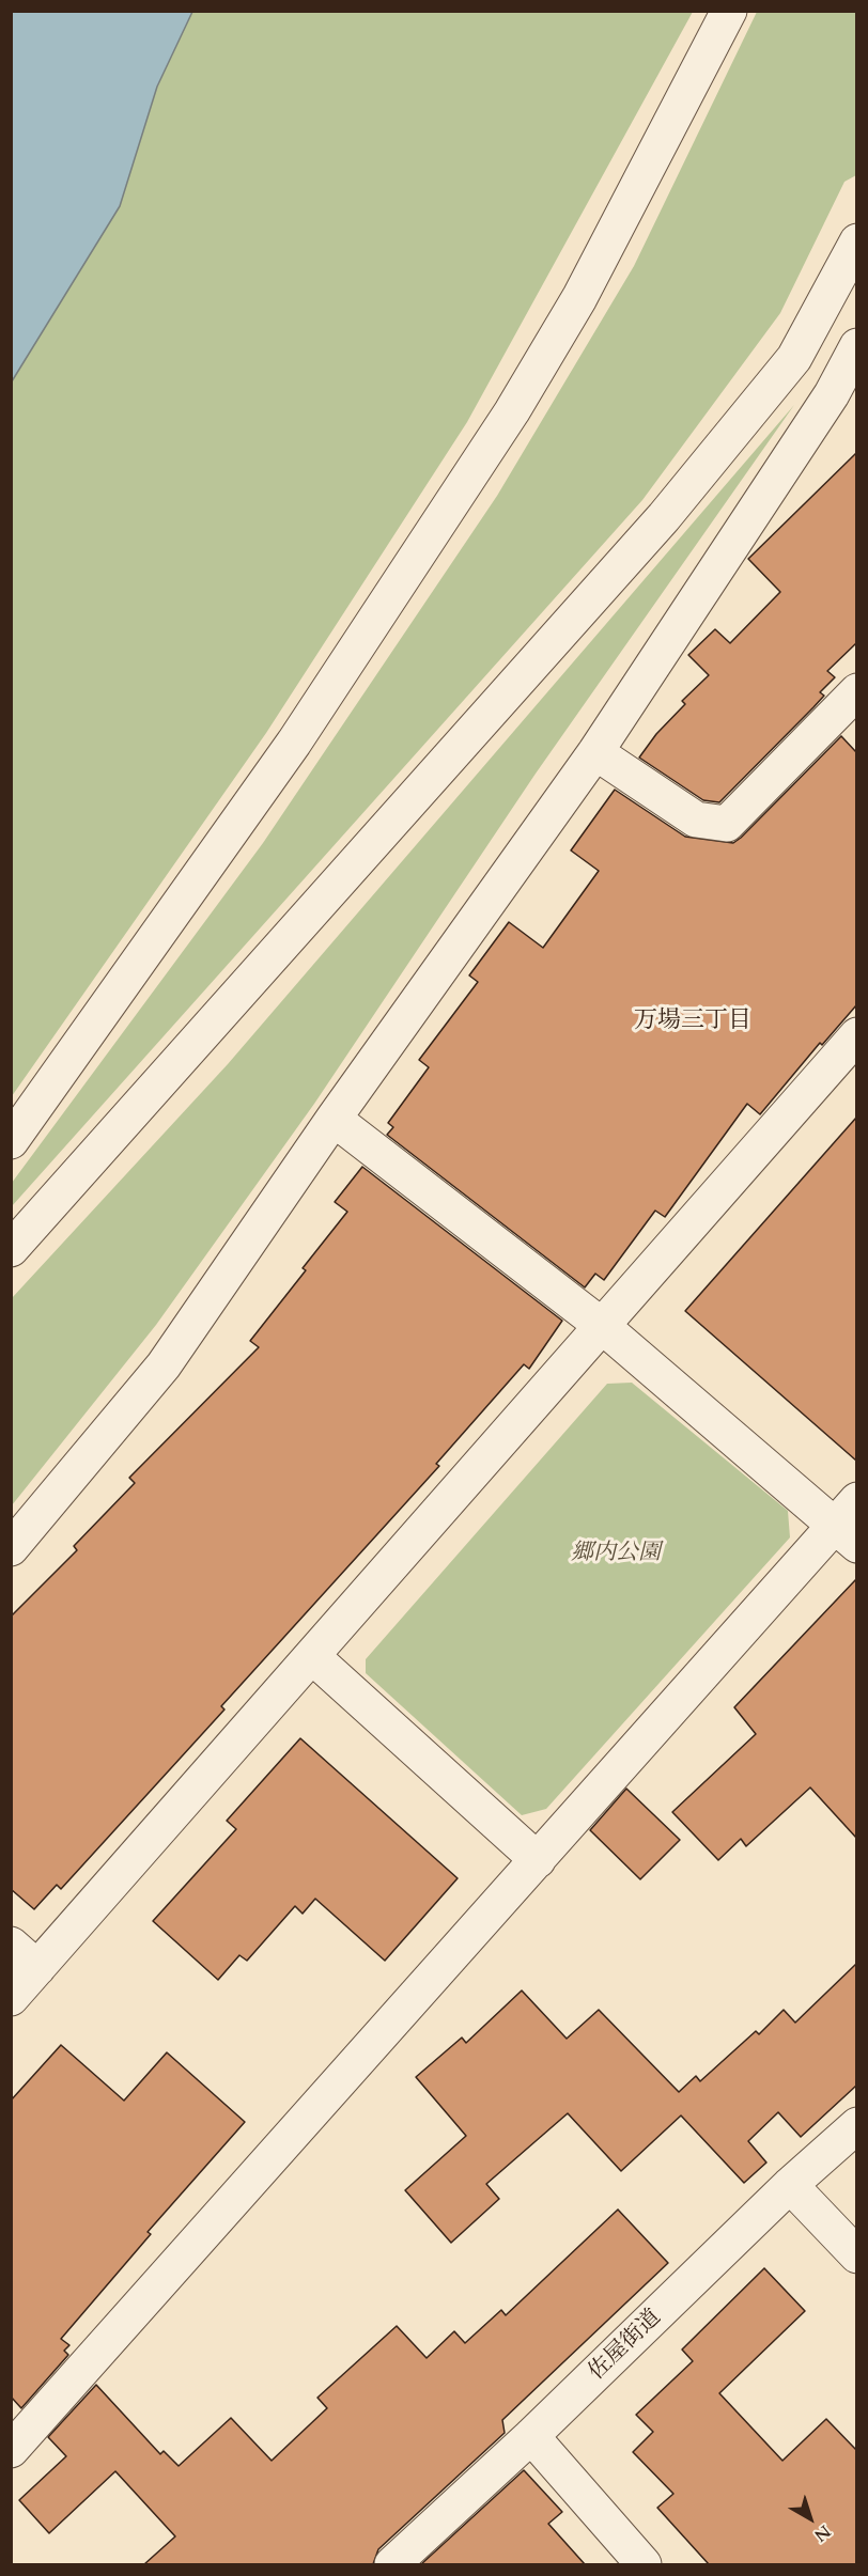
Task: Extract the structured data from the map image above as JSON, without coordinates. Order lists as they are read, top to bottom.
{
  "streets": {
    "street": ["佐屋街道"]
  },
  "districts": ["万場三丁目"],
  "parks": ["郷内公園"],
  "north": "bottom right"
}
